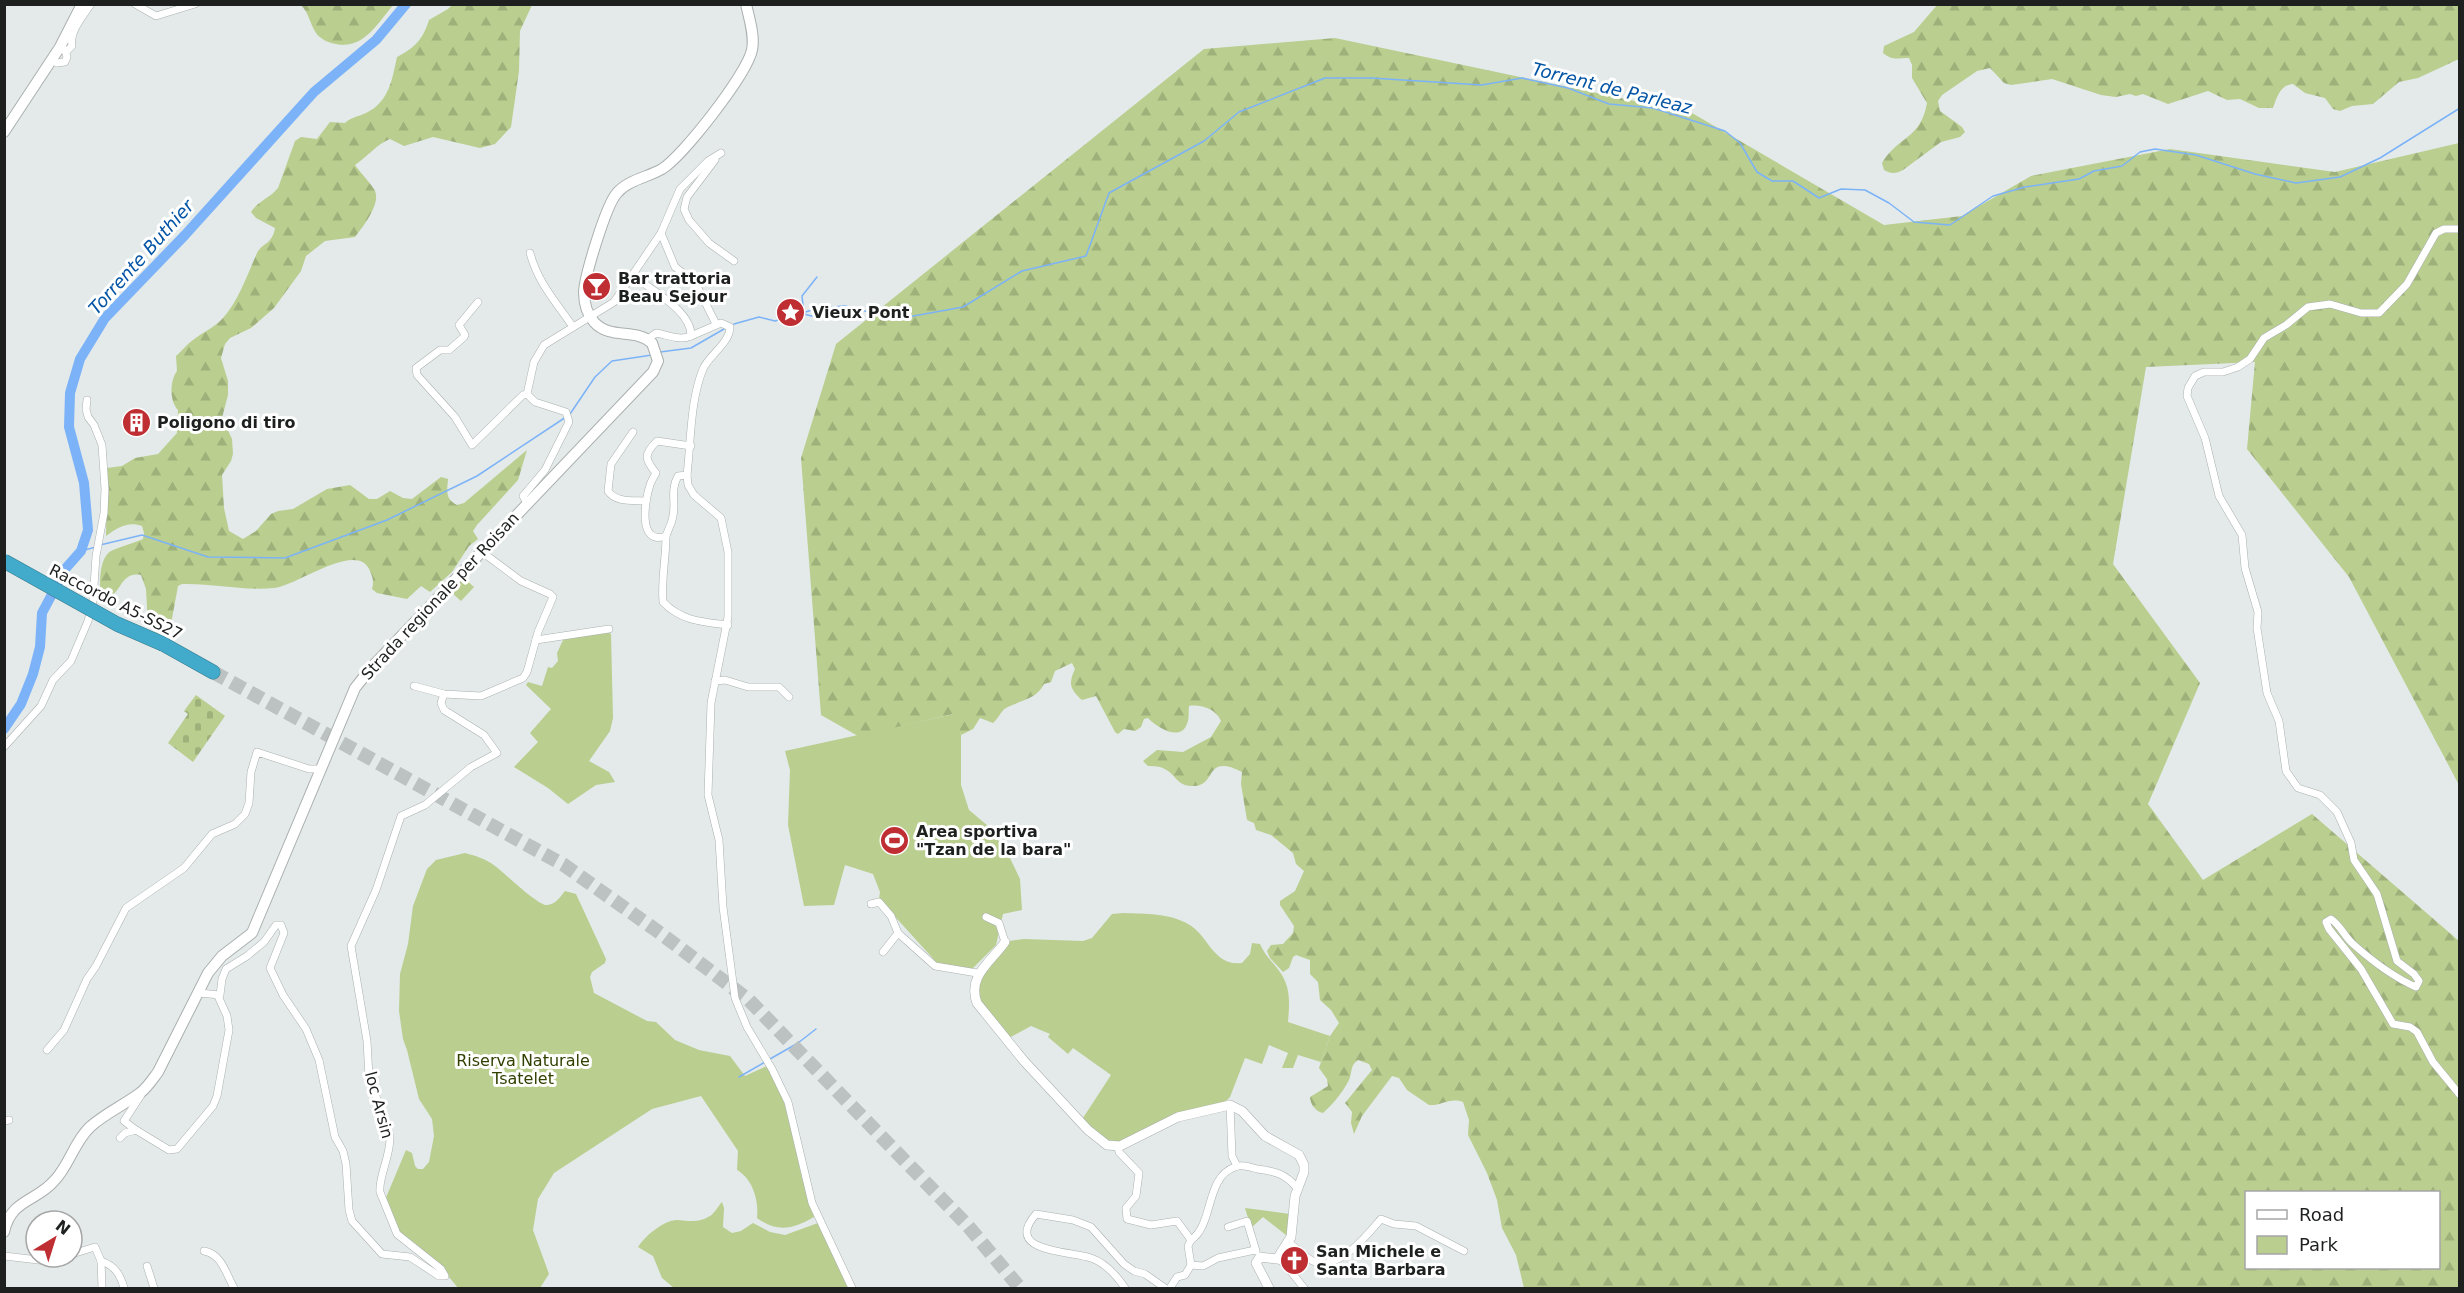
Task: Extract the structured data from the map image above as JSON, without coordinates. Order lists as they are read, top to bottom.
{
  "streets": {
    "highway": ["Raccordo A5-SS27"],
    "main road": ["Strada regionale per Roisan"],
    "street": ["loc Arsin"]
  },
  "water": ["Torrent de Parleaz", "Torrente Buthier"],
  "parks": ["Riserva Naturale Tsatelet"],
  "places": {
    "bar": ["Bar trattoria Beau Sejour"],
    "place": ["Vieux Pont"],
    "building": ["Poligono di tiro"],
    "sports": ["Area sportiva \"Tzan de la bara\""],
    "church": ["San Michele e Santa Barbara"]
  },
  "legend": ["Road", "Park"],
  "north": "top right"
}
